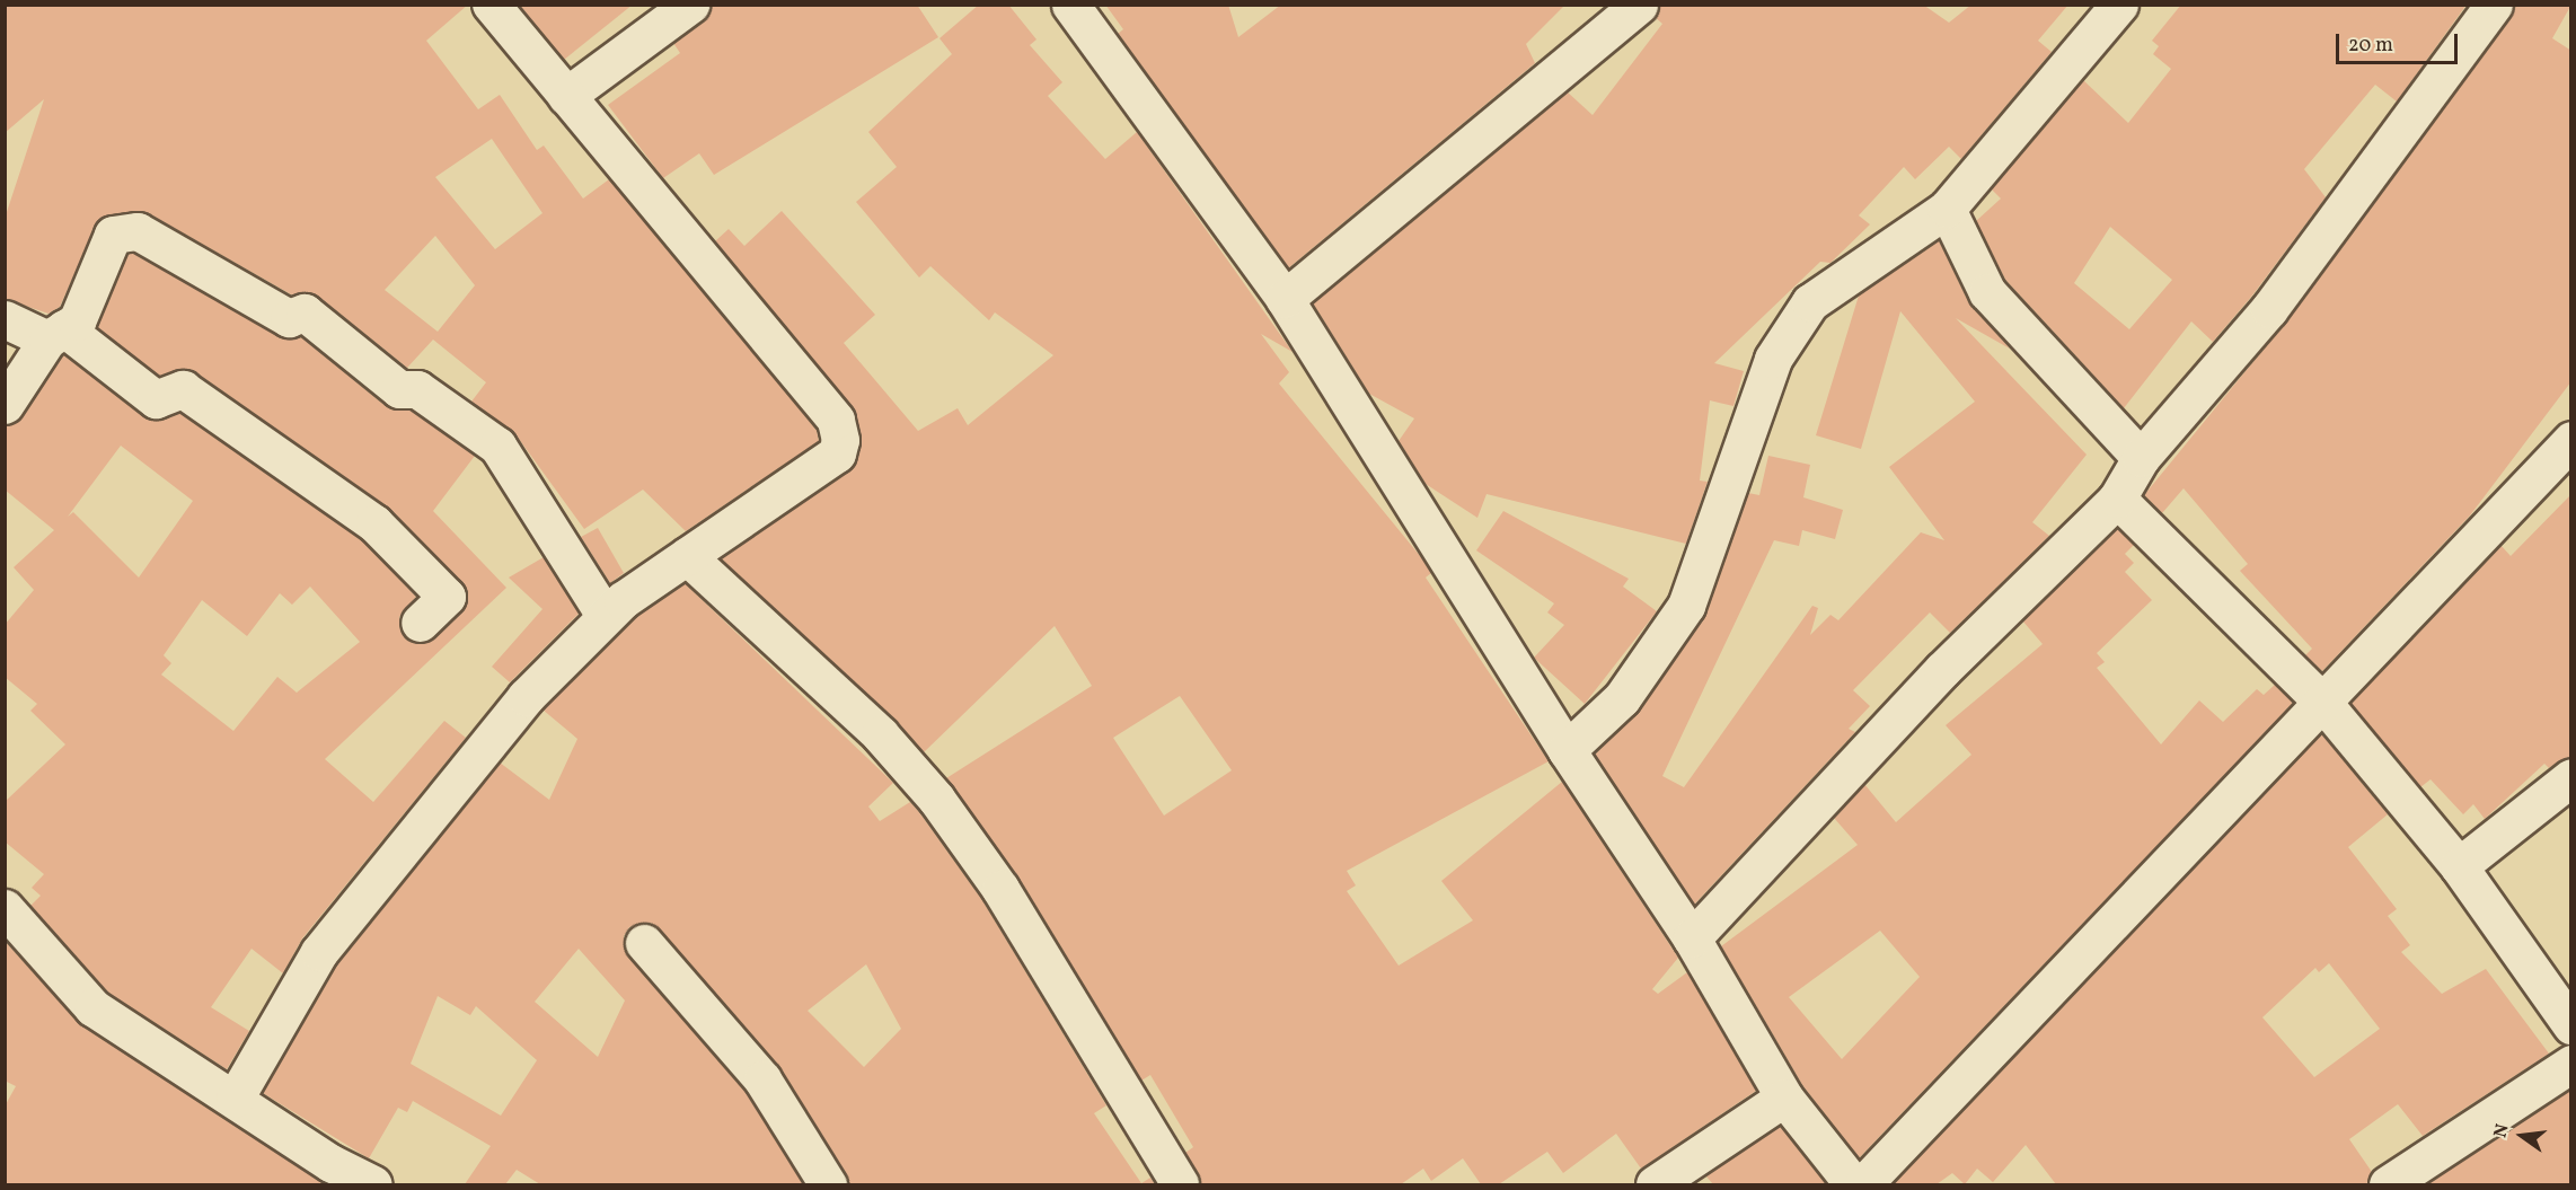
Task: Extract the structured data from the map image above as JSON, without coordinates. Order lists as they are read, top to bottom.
{
  "scale_bar": "20 m",
  "north": "left"
}
